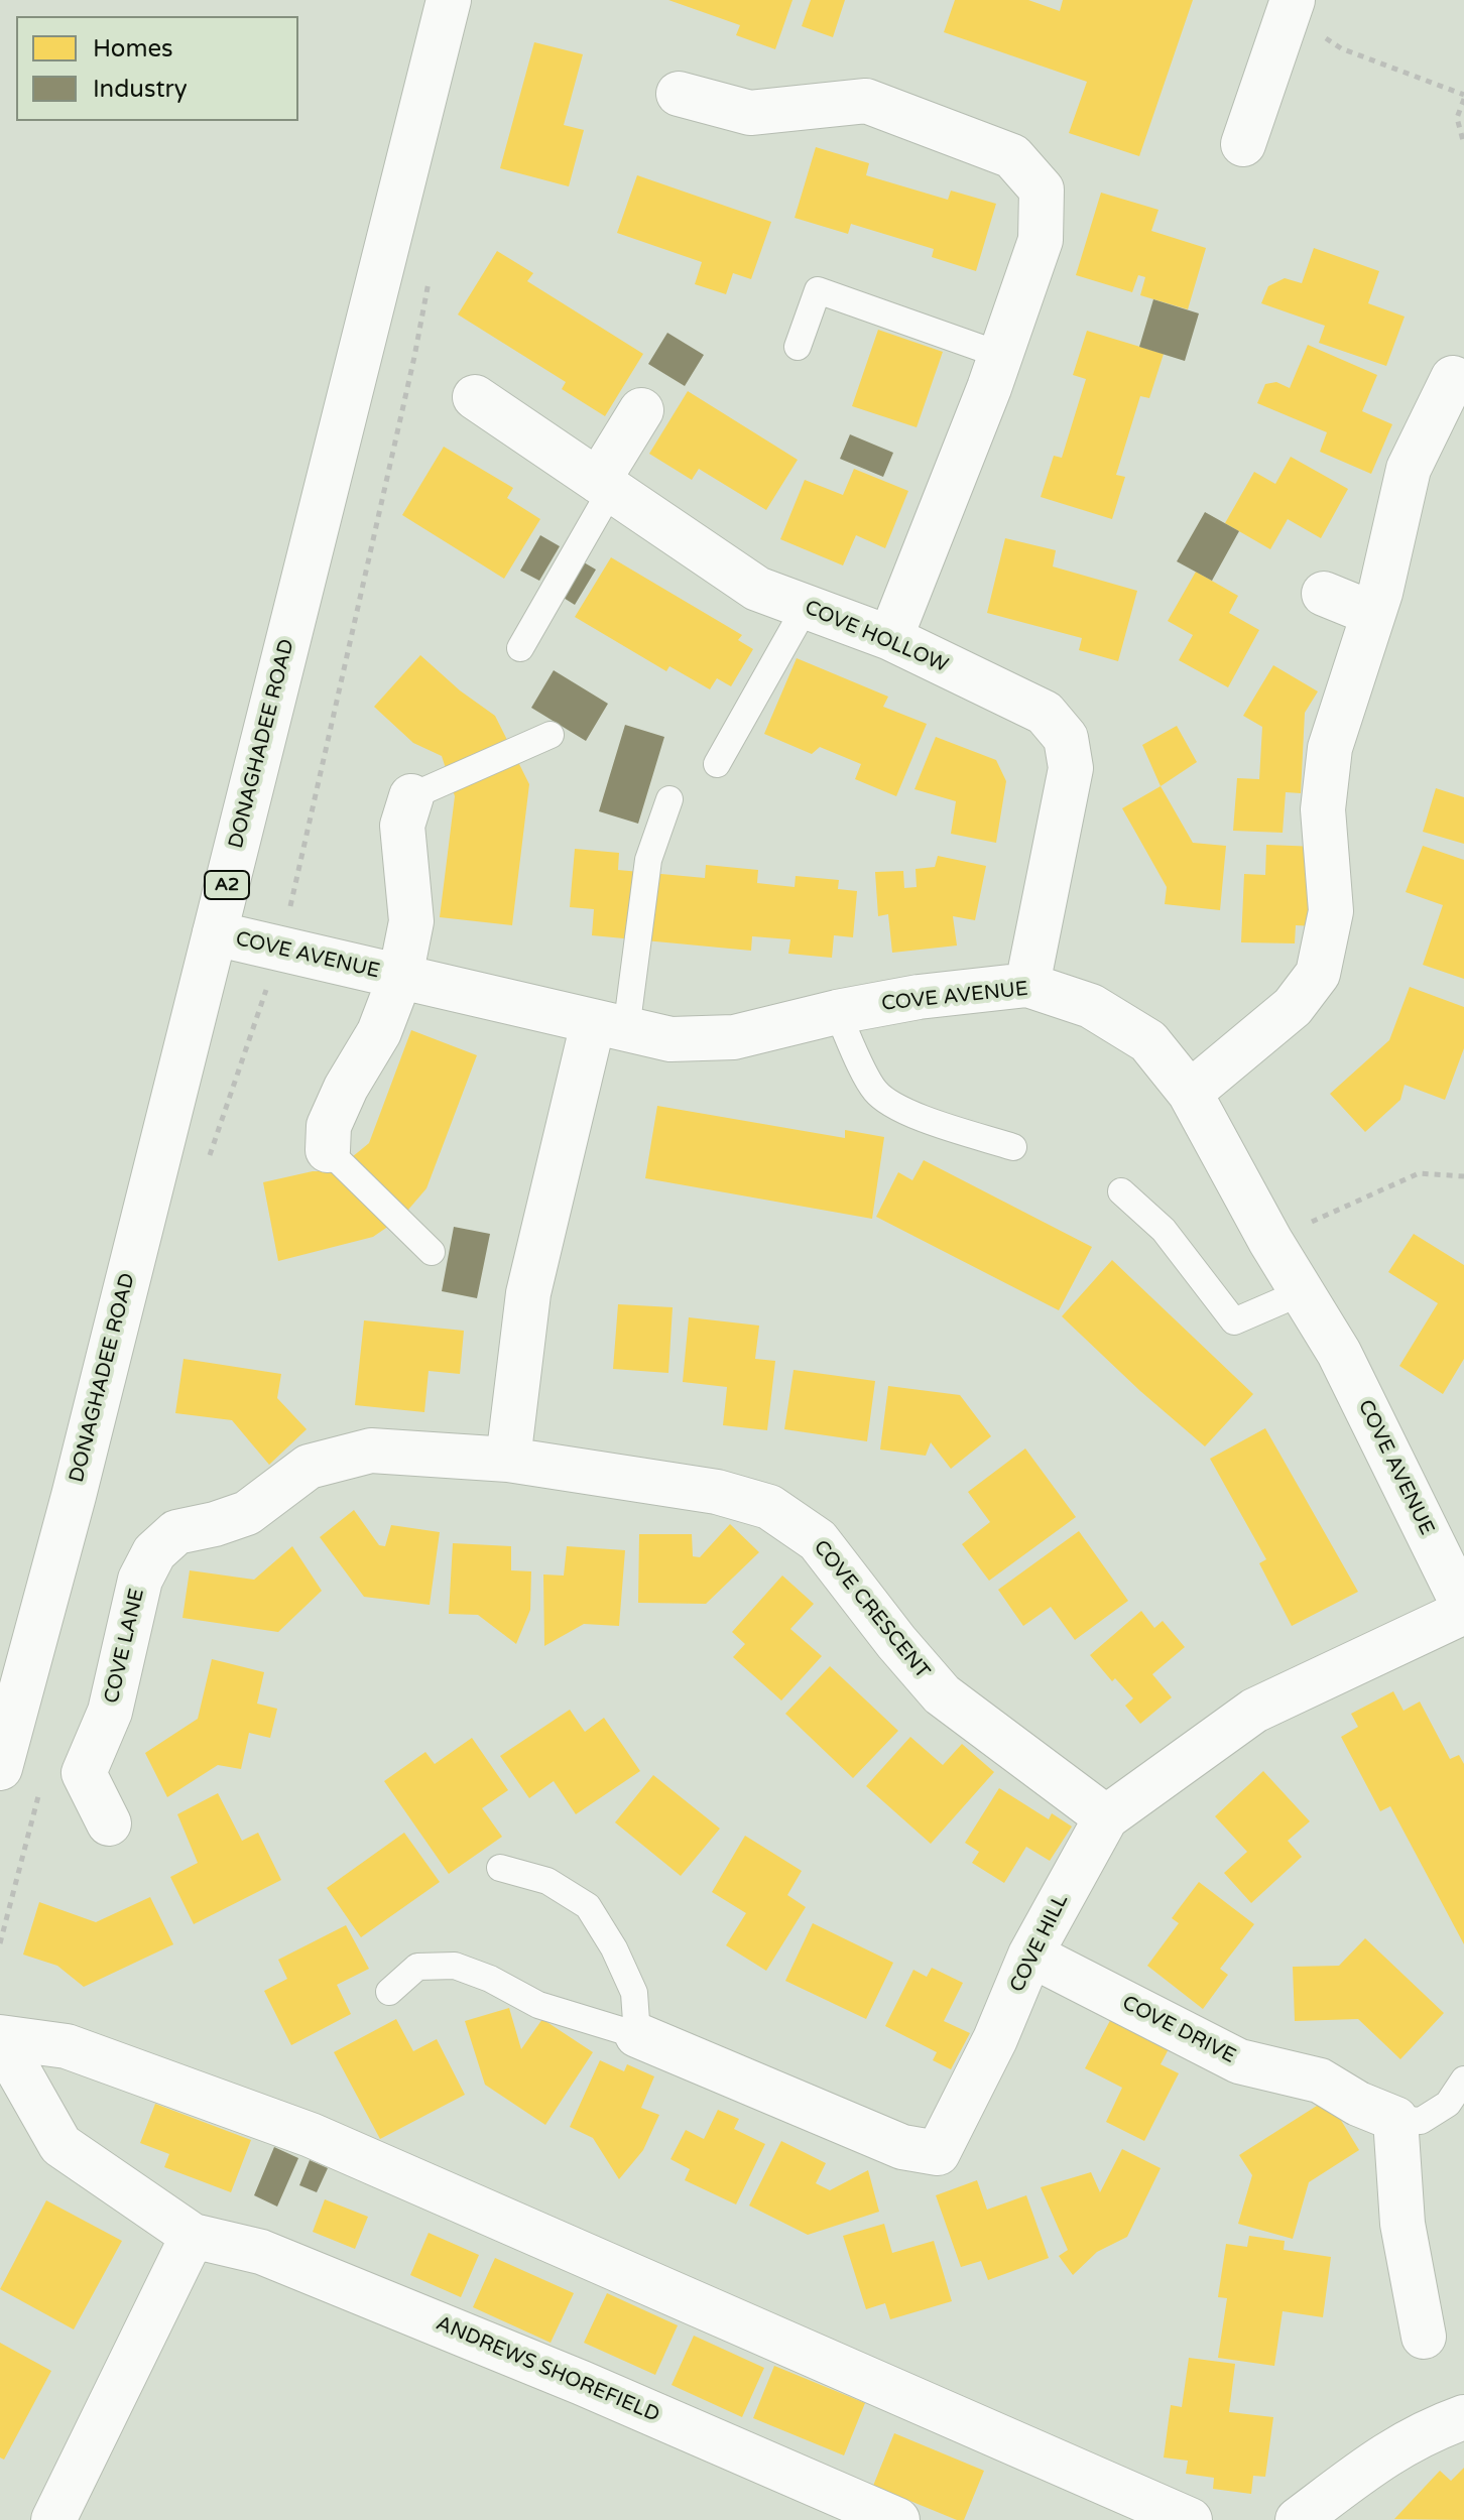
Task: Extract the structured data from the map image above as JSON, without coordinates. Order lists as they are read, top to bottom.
{
  "streets": {
    "street": [
      "COVE HOLLOW",
      "DONAGHADEE ROAD",
      "A2",
      "COVE AVENUE",
      "COVE CRESCENT",
      "COVE LANE",
      "COVE HILL",
      "COVE DRIVE",
      "ANDREWS SHOREFIELD"
    ]
  },
  "crossings": [
    ["COVE HOLLOW", "COVE AVENUE"],
    ["DONAGHADEE ROAD", "COVE AVENUE"],
    ["COVE AVENUE", "COVE HILL"],
    ["COVE CRESCENT", "COVE LANE"],
    ["COVE CRESCENT", "COVE HILL"],
    ["COVE HILL", "COVE DRIVE"]
  ],
  "legend": ["Homes", "Industry"]
}
